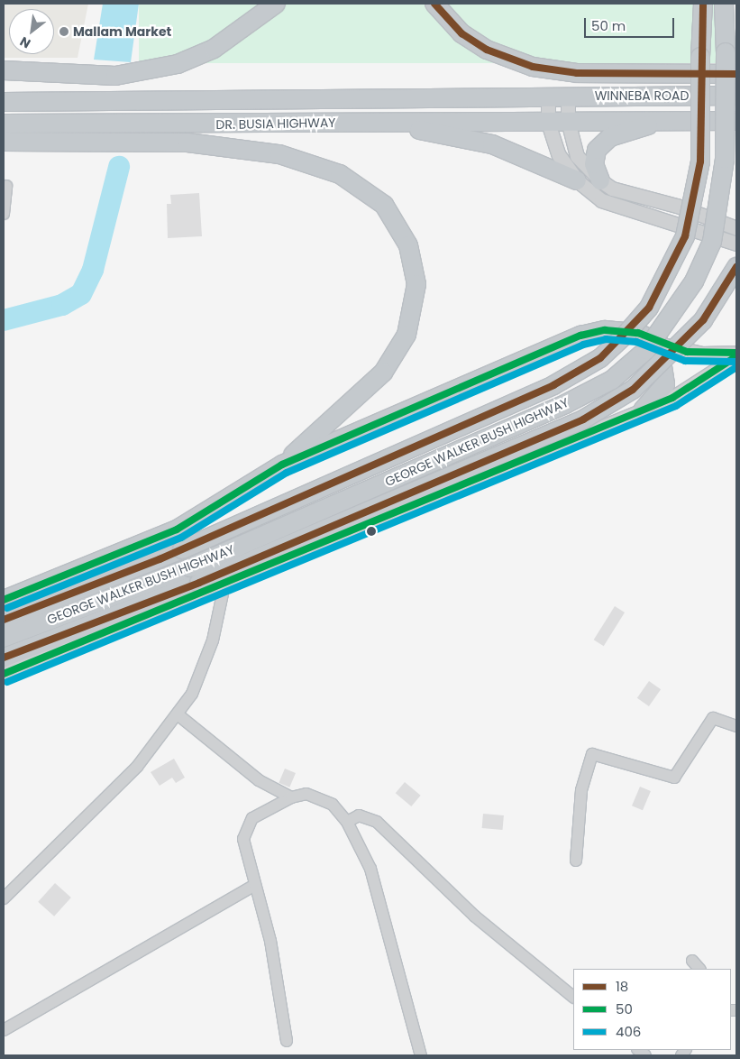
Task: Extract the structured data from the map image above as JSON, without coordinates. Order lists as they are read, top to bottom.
{
  "streets": {
    "highway": ["WINNEBA ROAD", "DR. BUSIA HIGHWAY", "GEORGE WALKER BUSH HIGHWAY"]
  },
  "crossings": [
    ["WINNEBA ROAD", "DR. BUSIA HIGHWAY"]
  ],
  "places": ["Mallam Market"],
  "lines": ["transit line 18", "transit line 50", "transit line 406"],
  "legend": ["18", "50", "406"],
  "scale_bar": "50 m",
  "north": "bottom left"
}
